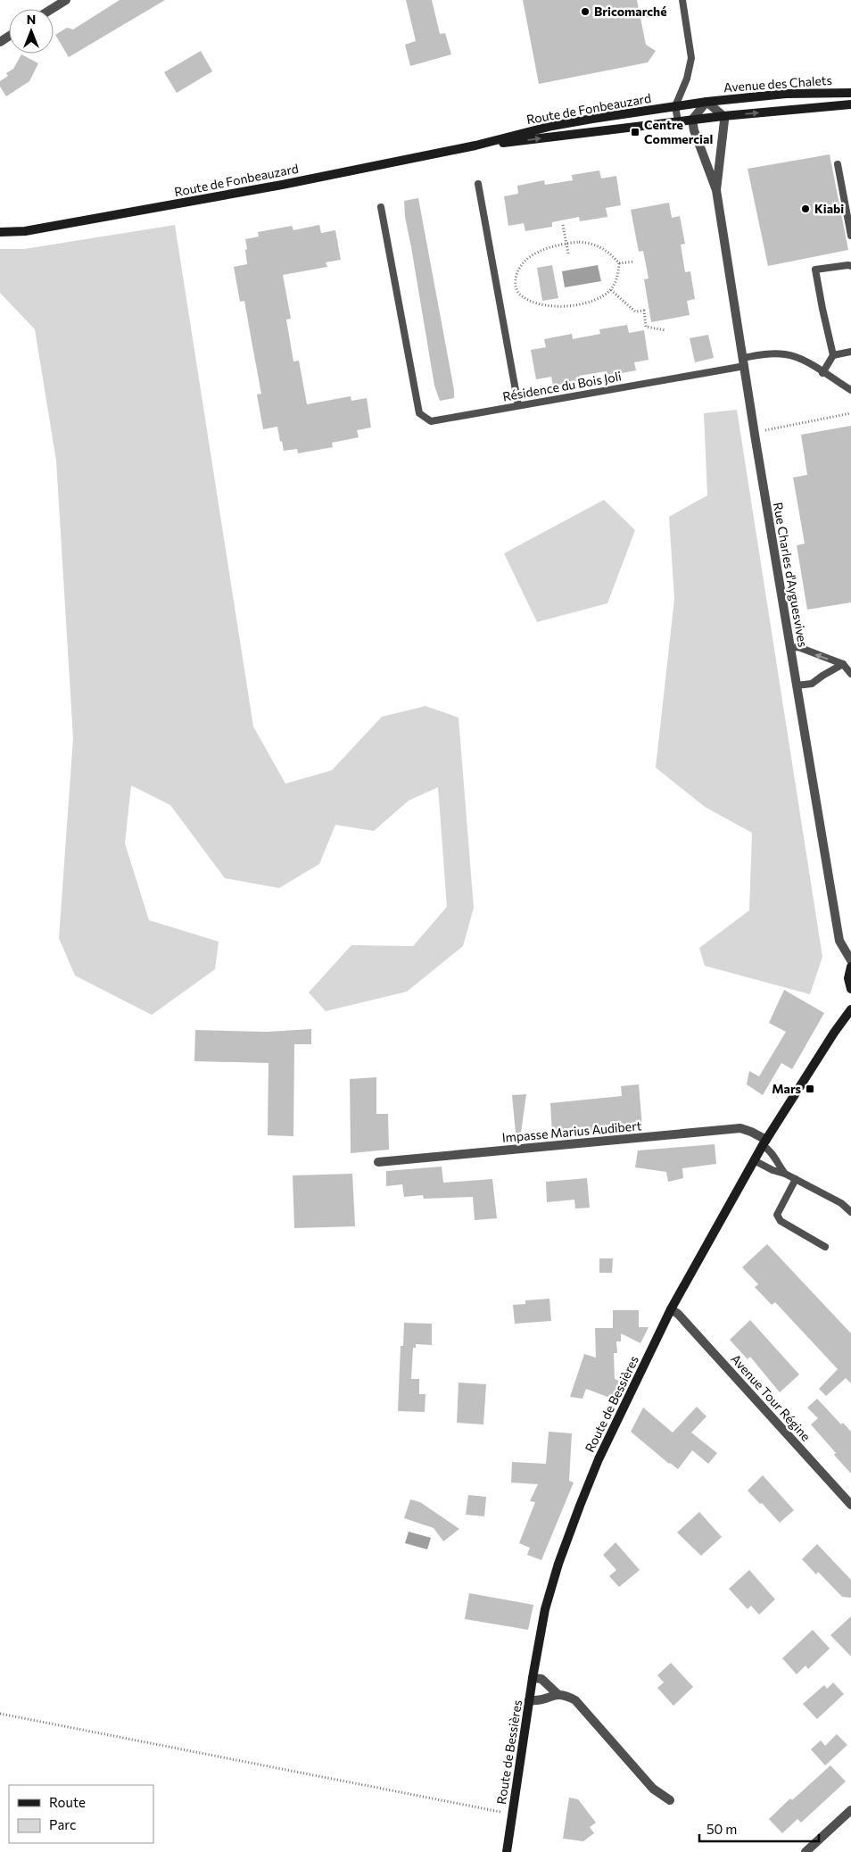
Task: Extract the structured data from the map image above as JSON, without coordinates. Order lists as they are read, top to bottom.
{
  "streets": {
    "street": [
      "Avenue des Chalets",
      "Route de Fonbeauzard",
      "Rue Charles d'Ayguesvives",
      "Impasse Marius Audibert",
      "Avenue Tour Régine",
      "Route de Bessières"
    ],
    "lane": ["Résidence du Bois Joli"]
  },
  "crossings": [
    ["Avenue des Chalets", "Route de Fonbeauzard"],
    ["Avenue des Chalets", "Rue Charles d'Ayguesvives"],
    ["Route de Fonbeauzard", "Rue Charles d'Ayguesvives"],
    ["Résidence du Bois Joli", "Rue Charles d'Ayguesvives"],
    ["Impasse Marius Audibert", "Route de Bessières"],
    ["Avenue Tour Régine", "Route de Bessières"]
  ],
  "places": {
    "other": ["Bricomarché", "Kiabi"],
    "transit": ["Centre Commercial", "Mars"]
  },
  "legend": ["Route", "Parc"],
  "scale_bar": "50 m",
  "north": "top"
}
